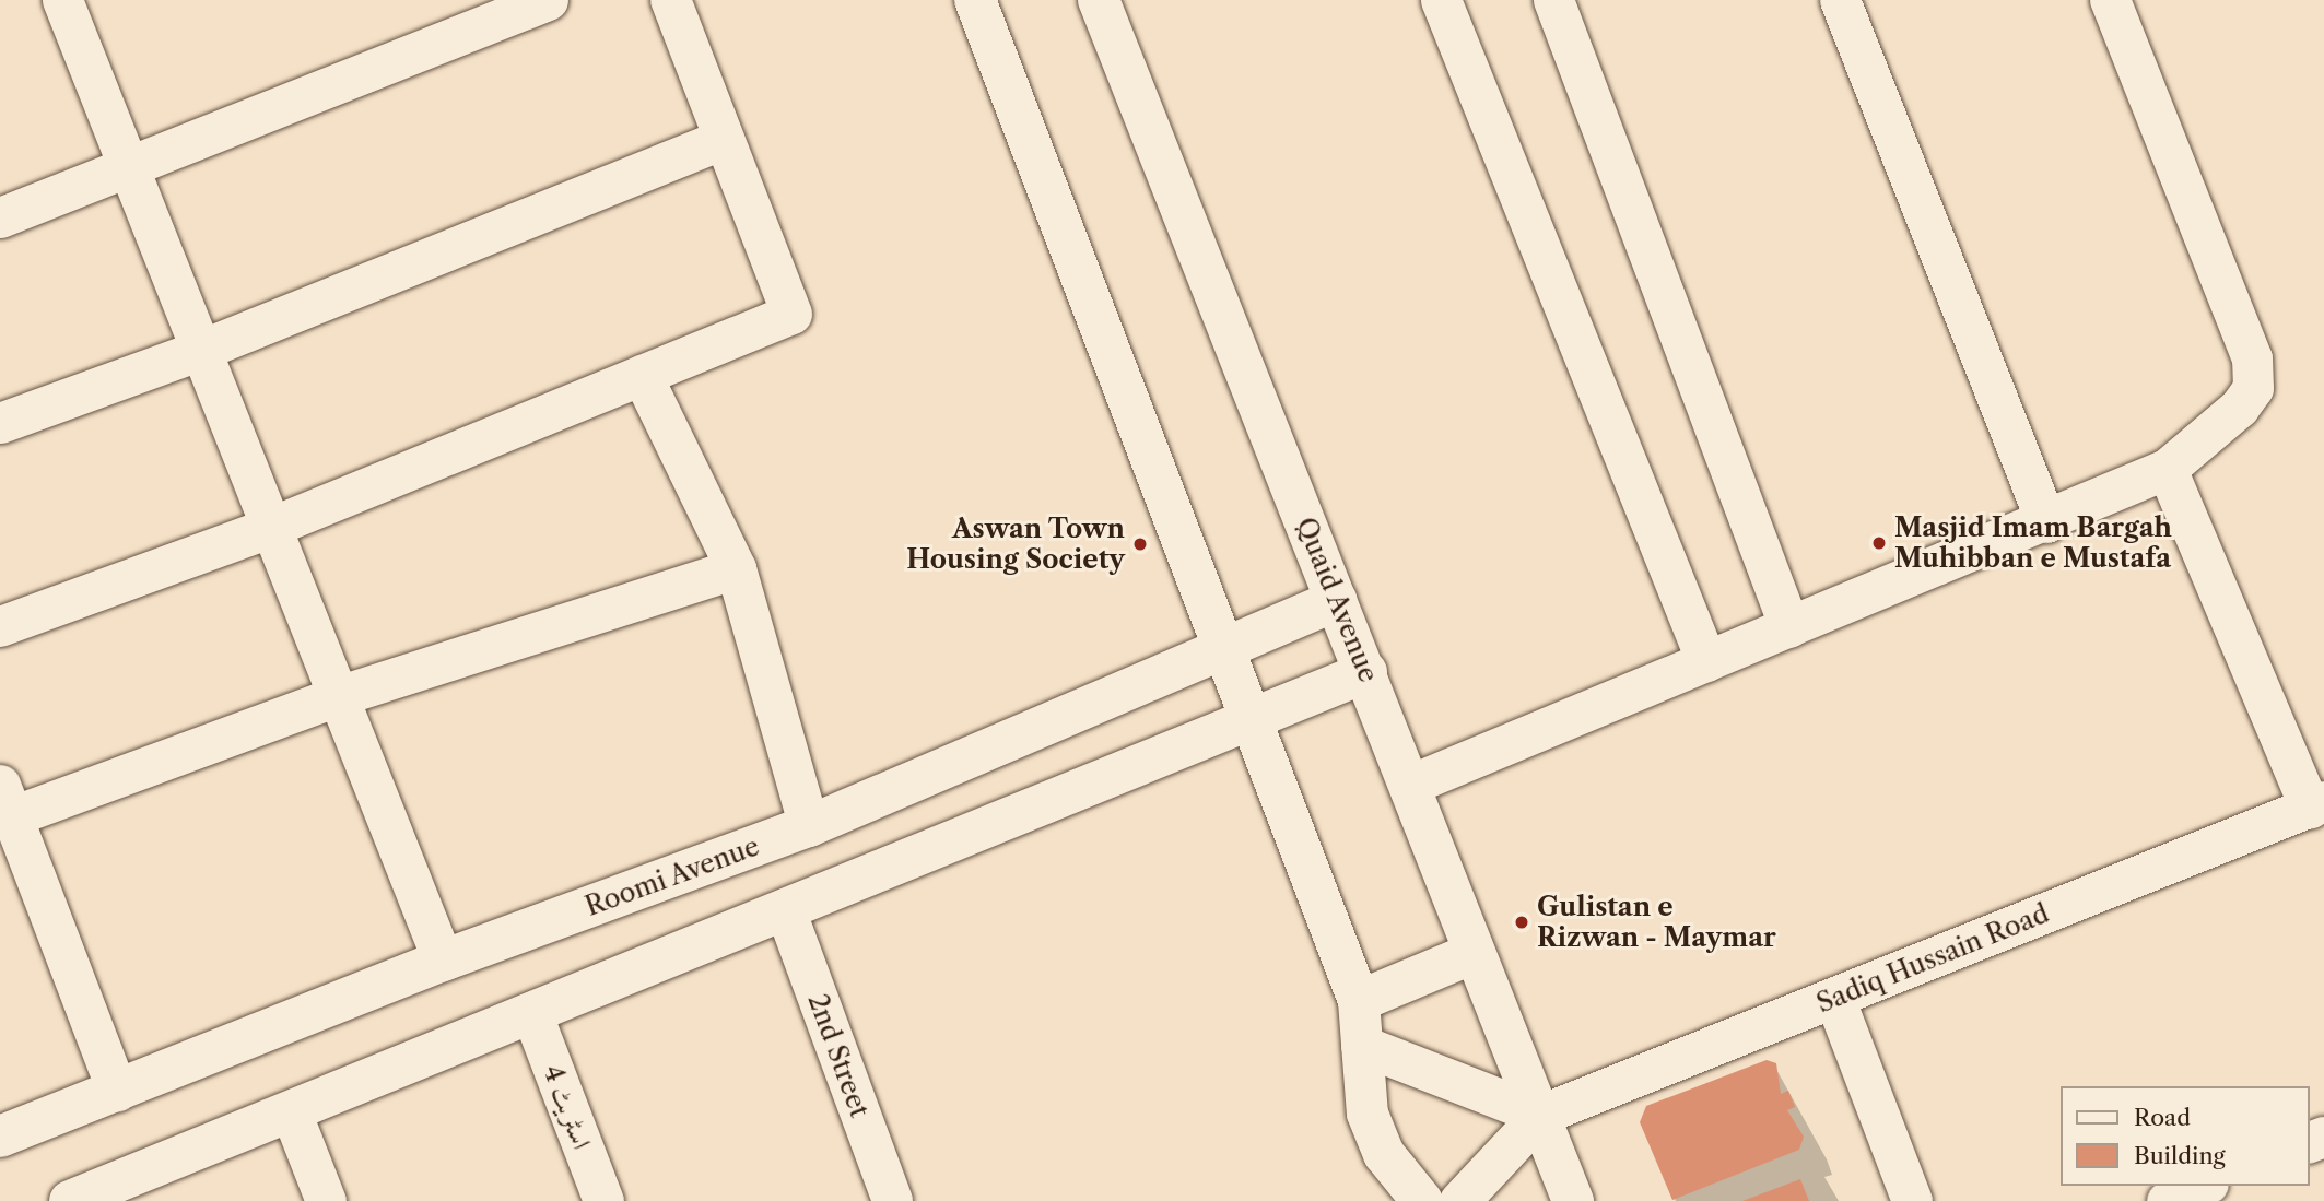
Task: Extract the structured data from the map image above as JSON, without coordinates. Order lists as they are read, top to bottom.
{
  "streets": {
    "main road": ["Quaid Avenue", "Roomi Avenue"],
    "street": ["Sadiq Hussain Road", "2nd Street", "اسٹریٹ 4"]
  },
  "crossings": [
    ["Quaid Avenue", "Roomi Avenue"],
    ["Quaid Avenue", "Sadiq Hussain Road"]
  ],
  "places": ["Masjid Imam Bargah Muhibban e Mustafa", "Aswan Town Housing Society", "Gulistan e Rizwan - Maymar"],
  "legend": ["Road", "Building"]
}
